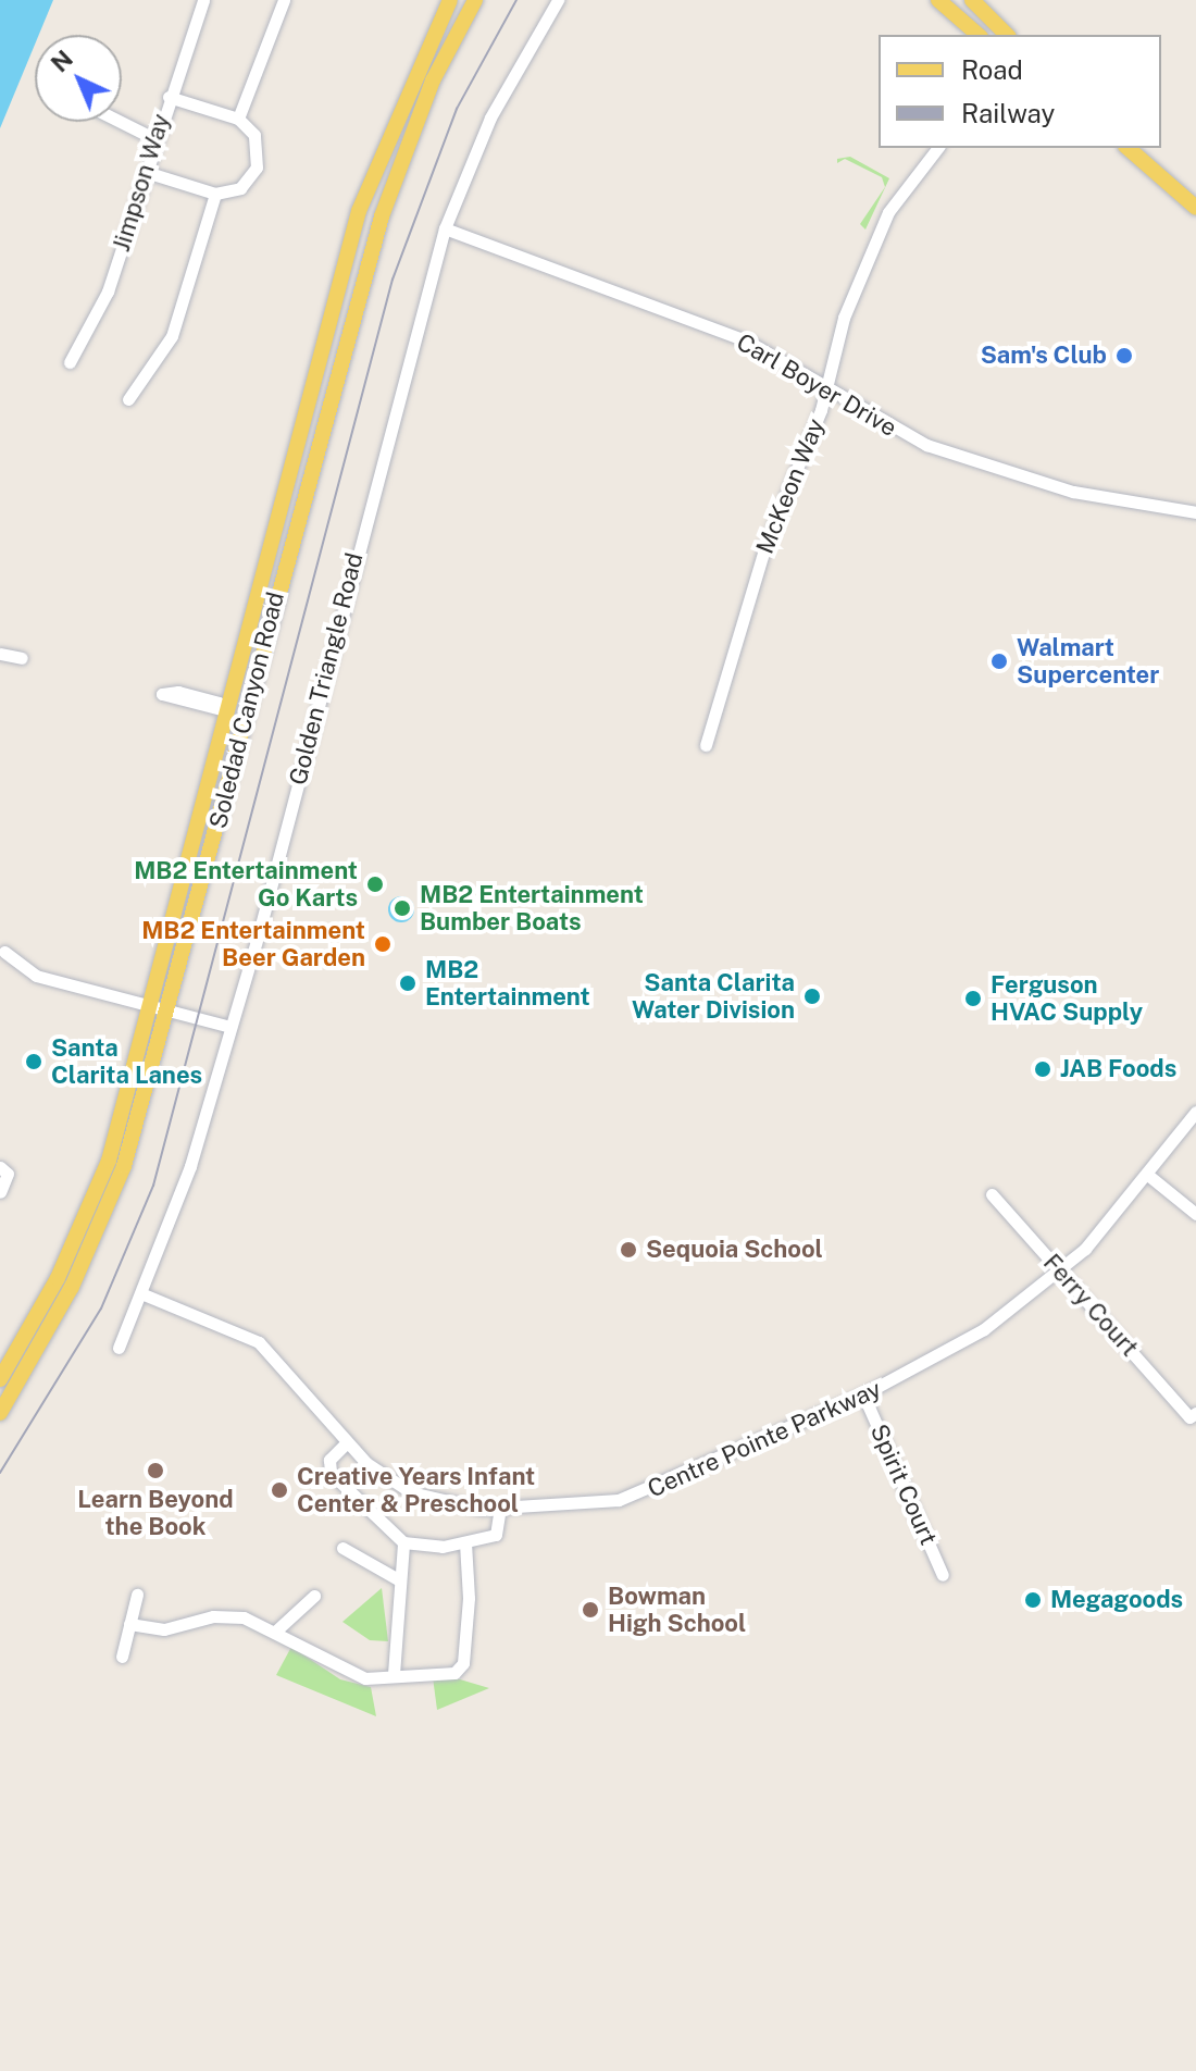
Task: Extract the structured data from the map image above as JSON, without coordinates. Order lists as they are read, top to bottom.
{
  "streets": {
    "main road": ["Soledad Canyon Road"],
    "street": [
      "Jimpson Way",
      "Carl Boyer Drive",
      "McKeon Way",
      "Golden Triangle Road",
      "Ferry Court",
      "Centre Pointe Parkway",
      "Spirit Court"
    ]
  },
  "crossings": [
    ["Carl Boyer Drive", "McKeon Way"],
    ["Carl Boyer Drive", "Golden Triangle Road"],
    ["Golden Triangle Road", "Centre Pointe Parkway"],
    ["Ferry Court", "Centre Pointe Parkway"],
    ["Centre Pointe Parkway", "Spirit Court"]
  ],
  "places": [
    "Sam's Club",
    "Walmart Supercenter",
    "MB2 Entertainment Go Karts",
    "MB2 Entertainment Bumber Boats",
    "MB2 Entertainment Beer Garden",
    "MB2 Entertainment",
    "Santa Clarita Water Division",
    "Ferguson HVAC Supply",
    "Santa Clarita Lanes",
    "JAB Foods",
    "Sequoia School",
    "Learn Beyond the Book",
    "Creative Years Infant Center & Preschool",
    "Megagoods",
    "Bowman High School"
  ],
  "legend": ["Road", "Railway"],
  "north": "top left"
}
